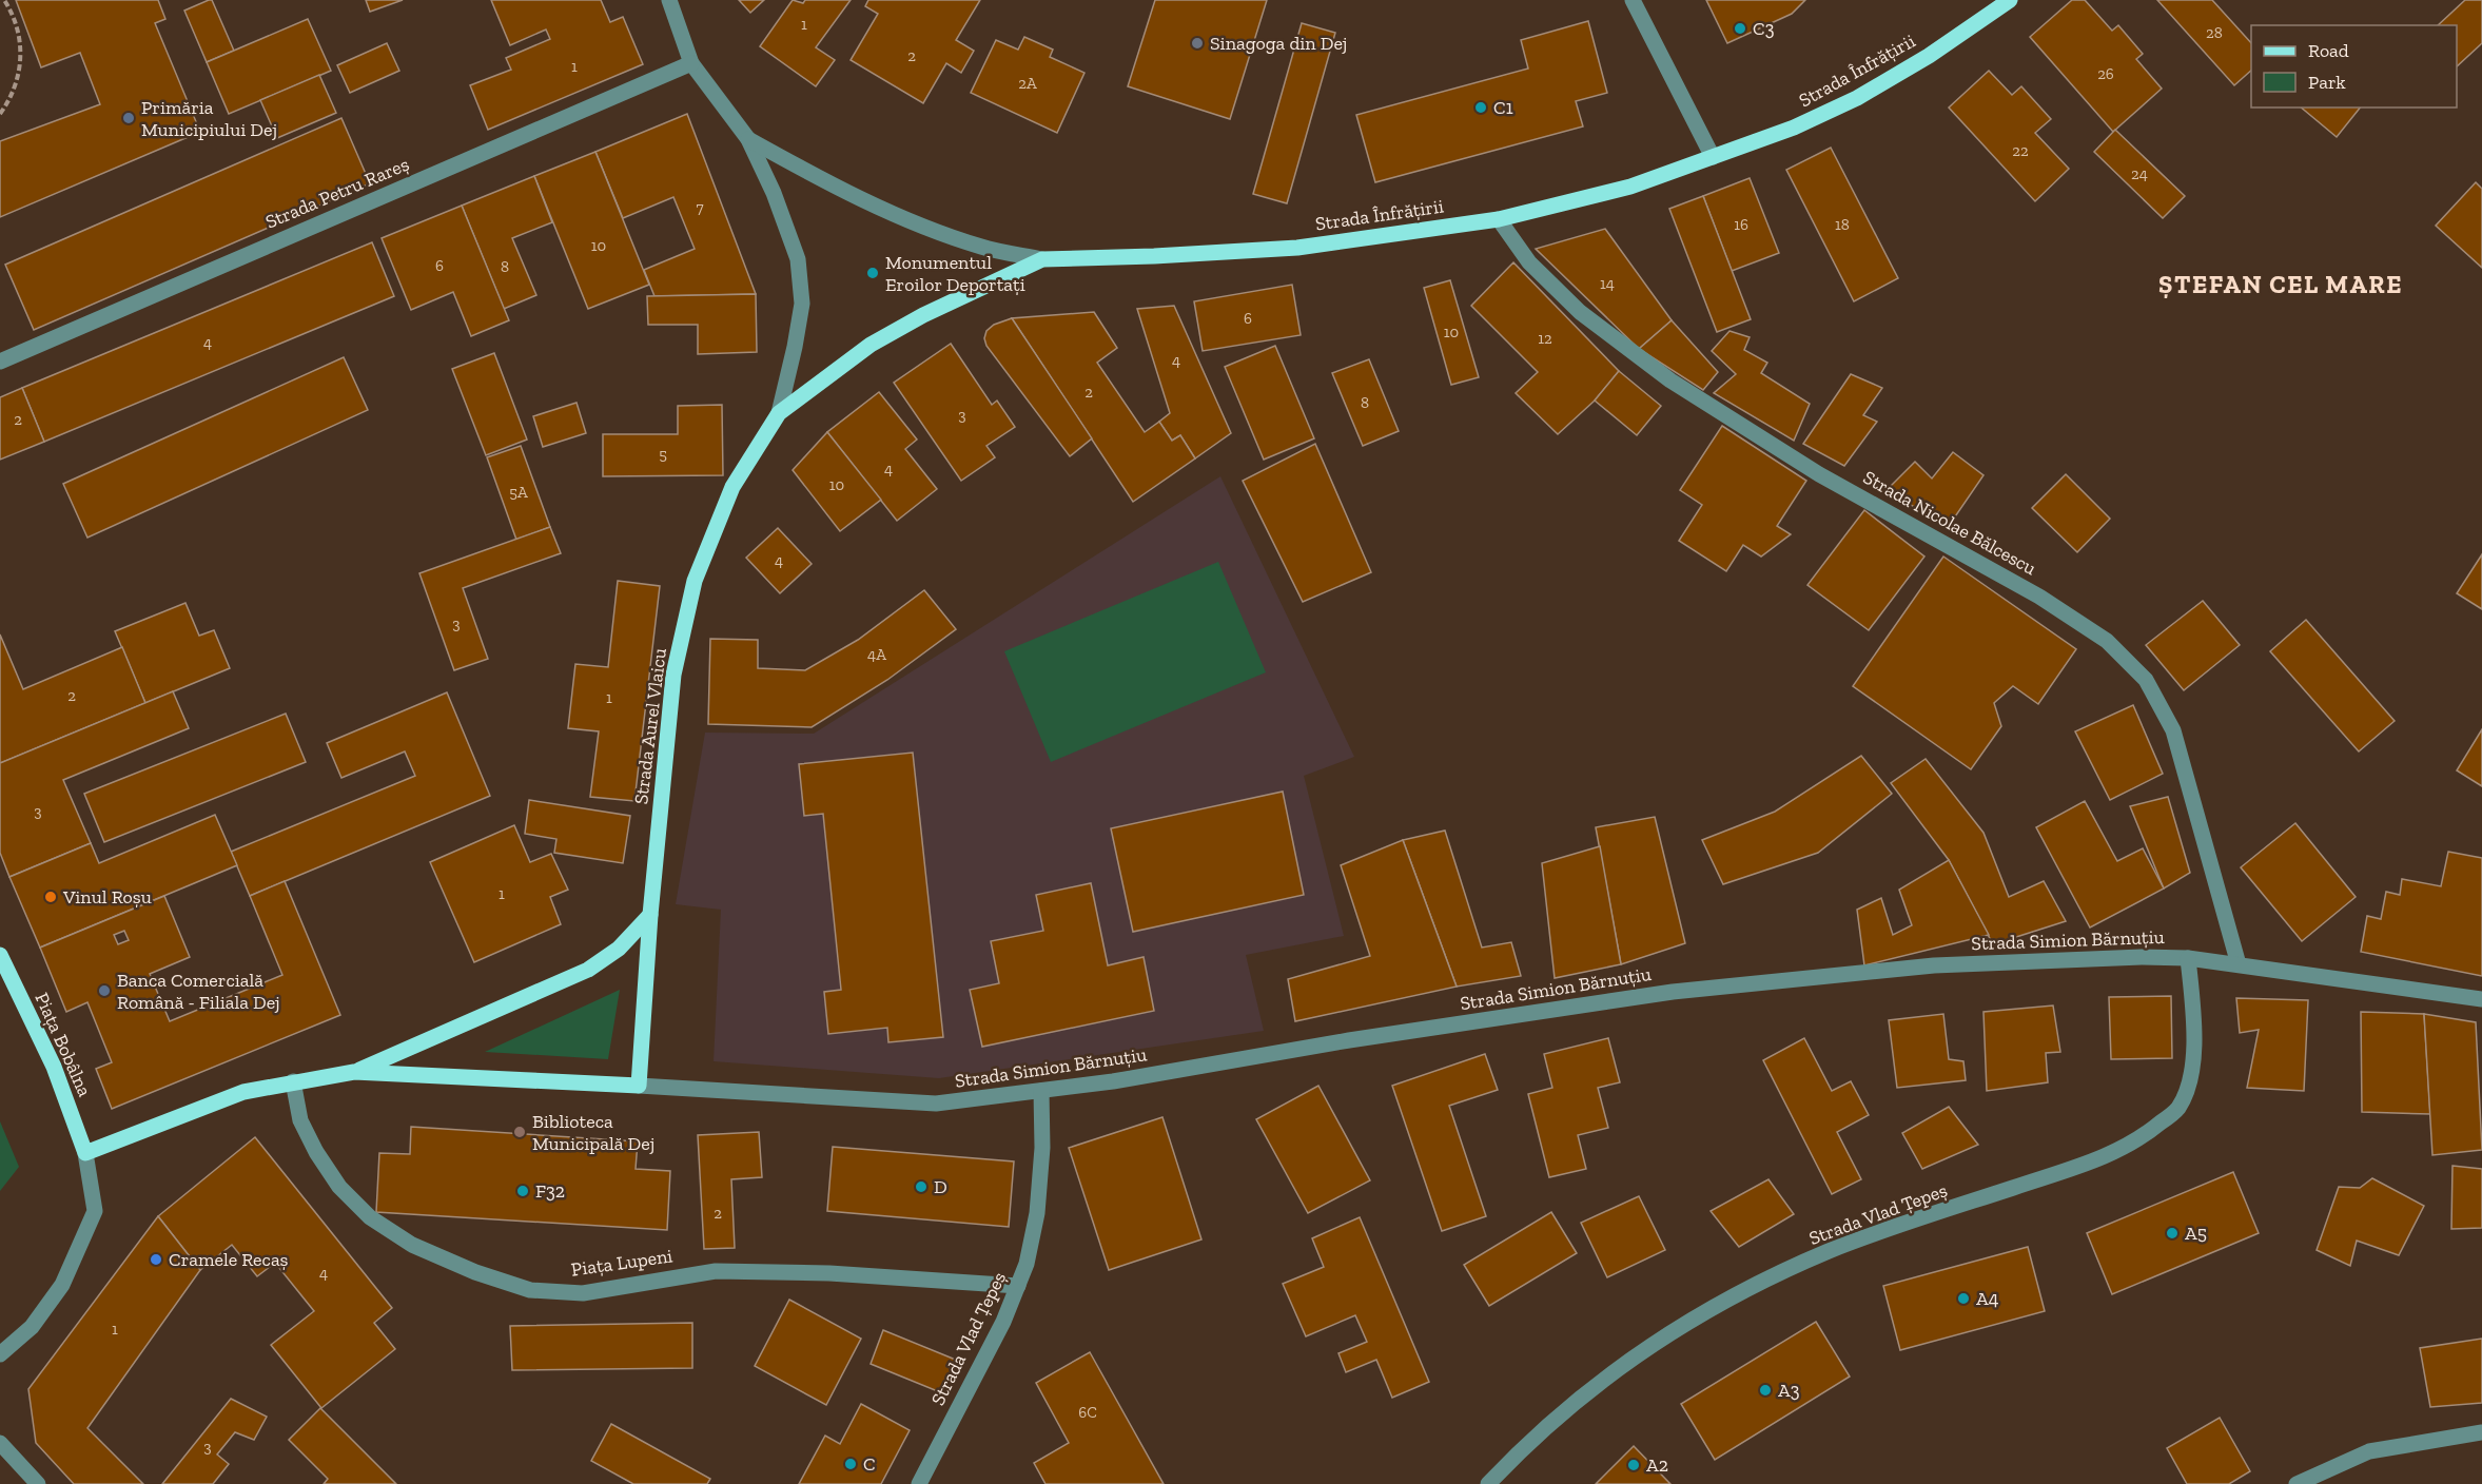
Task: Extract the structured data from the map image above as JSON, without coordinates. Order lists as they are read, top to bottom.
{
  "streets": {
    "main road": ["Strada Înfrățirii", "Strada Aurel Vlaicu", "Piața Bobâlna"],
    "street": [
      "Strada Petru Rareș",
      "Strada Nicolae Bălcescu",
      "Strada Simion Bărnuțiu",
      "Strada Vlad Țepeș",
      "Piața Lupeni"
    ]
  },
  "crossings": [
    ["Strada Înfrățirii", "Strada Nicolae Bălcescu"],
    ["Strada Nicolae Bălcescu", "Strada Simion Bărnuțiu"],
    ["Strada Simion Bărnuțiu", "Strada Vlad Țepeș"],
    ["Strada Vlad Țepeș", "Piața Lupeni"]
  ],
  "districts": ["ȘTEFAN CEL MARE"],
  "places": [
    "C3",
    "Sinagoga din Dej",
    "C1",
    "Primăria Municipiului Dej",
    "Monumentul Eroilor Deportați",
    "Vinul Roșu",
    "Banca Comercială Română - Filiala Dej",
    "Biblioteca Municipală Dej",
    "D",
    "F32",
    "A5",
    "Cramele Recaș",
    "A4",
    "A3",
    "C",
    "A2"
  ],
  "house_numbers": [
    "1",
    "28",
    "2",
    "1",
    "26",
    "2A",
    "22",
    "24",
    "7",
    "16",
    "18",
    "10",
    "6",
    "8",
    "14",
    "6",
    "10",
    "12",
    "4",
    "4",
    "2",
    "8",
    "3",
    "2",
    "5",
    "4",
    "10",
    "5A",
    "4",
    "3",
    "4A",
    "2",
    "1",
    "3",
    "1",
    "2",
    "4",
    "1",
    "6C",
    "3"
  ],
  "legend": ["Road", "Park"]
}
